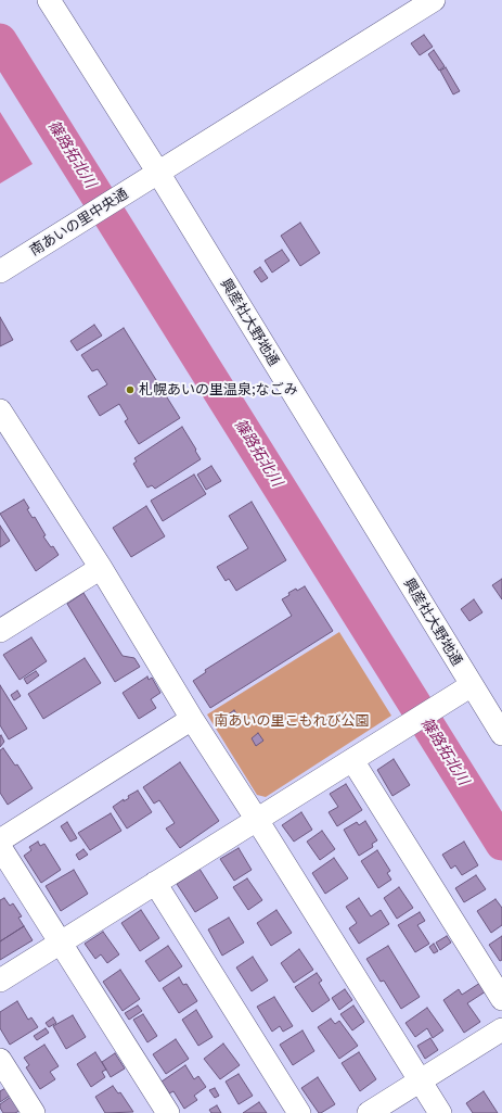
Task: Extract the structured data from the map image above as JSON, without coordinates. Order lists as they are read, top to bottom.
{
  "streets": {
    "street": ["南あいの里中央通", "興産社大野地通"]
  },
  "crossings": [
    ["南あいの里中央通", "興産社大野地通"]
  ],
  "water": ["篠路拓北川"],
  "parks": ["南あいの里こもれび公園"],
  "places": ["札幌あいの里温泉;なごみ"]
}
